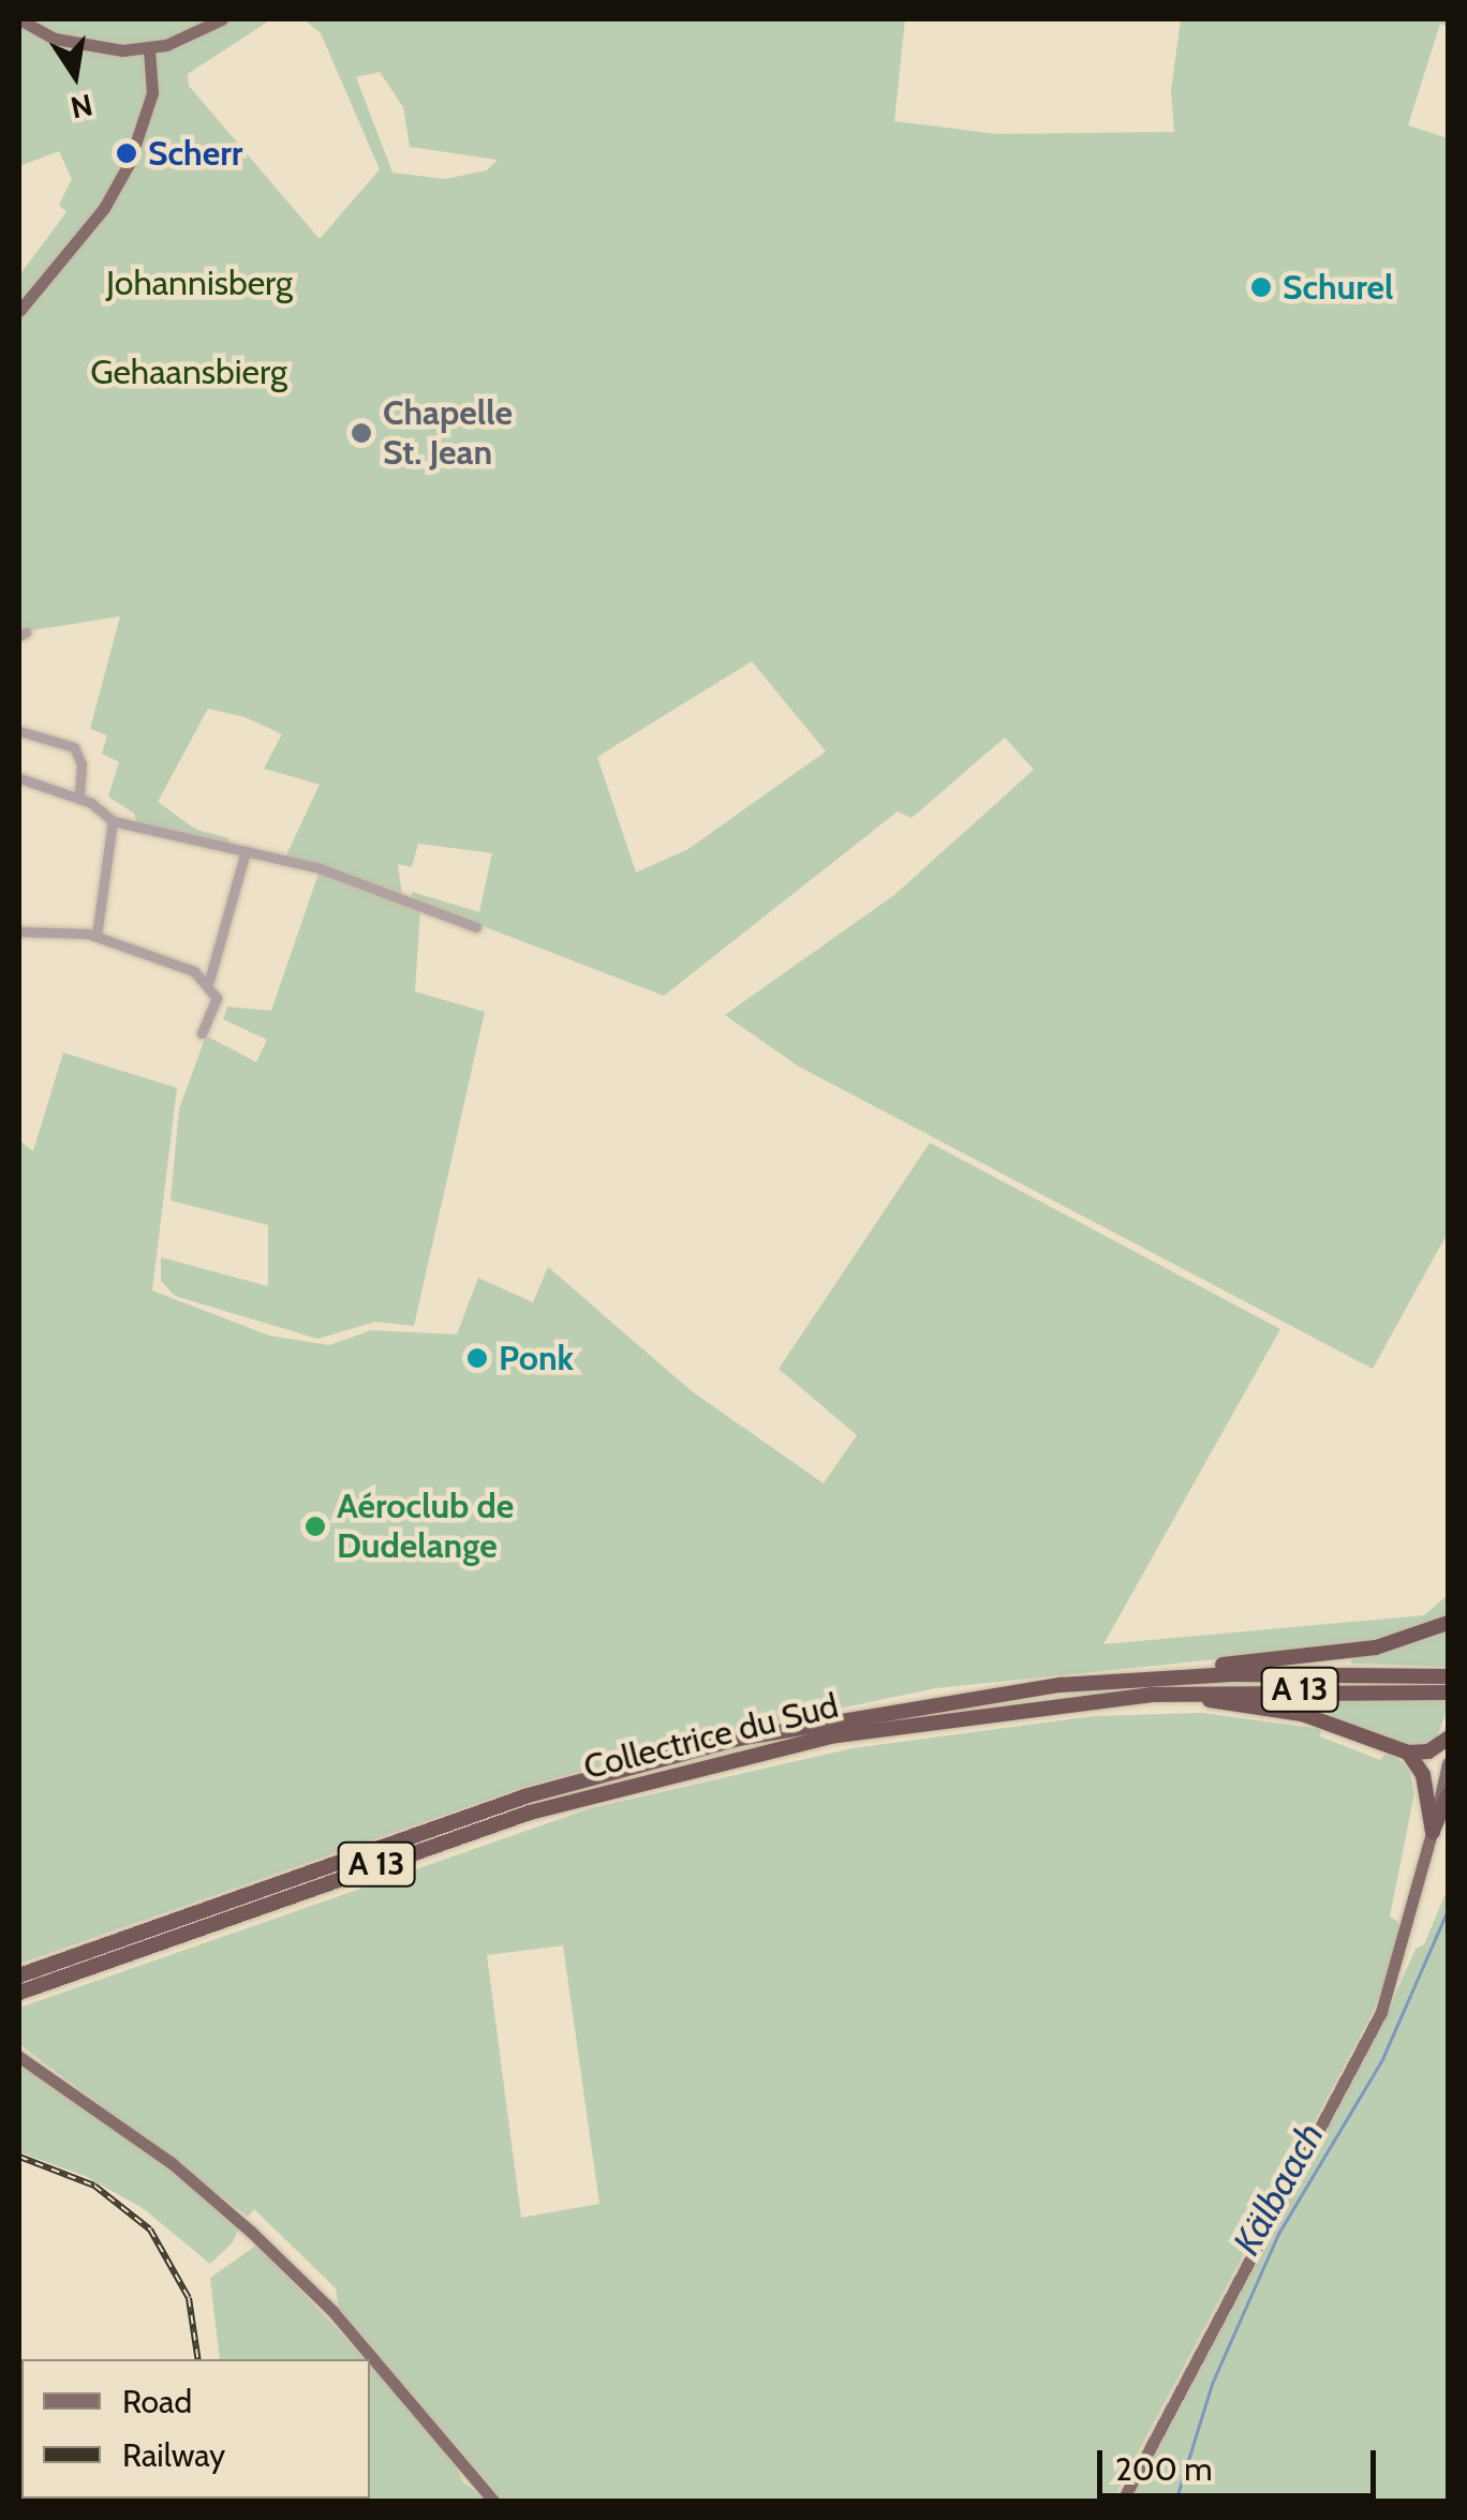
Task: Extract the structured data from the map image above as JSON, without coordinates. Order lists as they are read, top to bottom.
{
  "streets": {
    "highway": ["A 13", "Collectrice du Sud"]
  },
  "crossings": [
    ["A 13", "Collectrice du Sud"]
  ],
  "water": ["Kälbaach"],
  "parks": ["Johannisberg", "Gehaansbierg"],
  "places": [
    "Scherr",
    "Schurel",
    "Chapelle St. Jean",
    "Ponk",
    "Aéroclub de Dudelange"
  ],
  "legend": ["Road", "Railway"],
  "scale_bar": "200 m",
  "north": "bottom"
}
